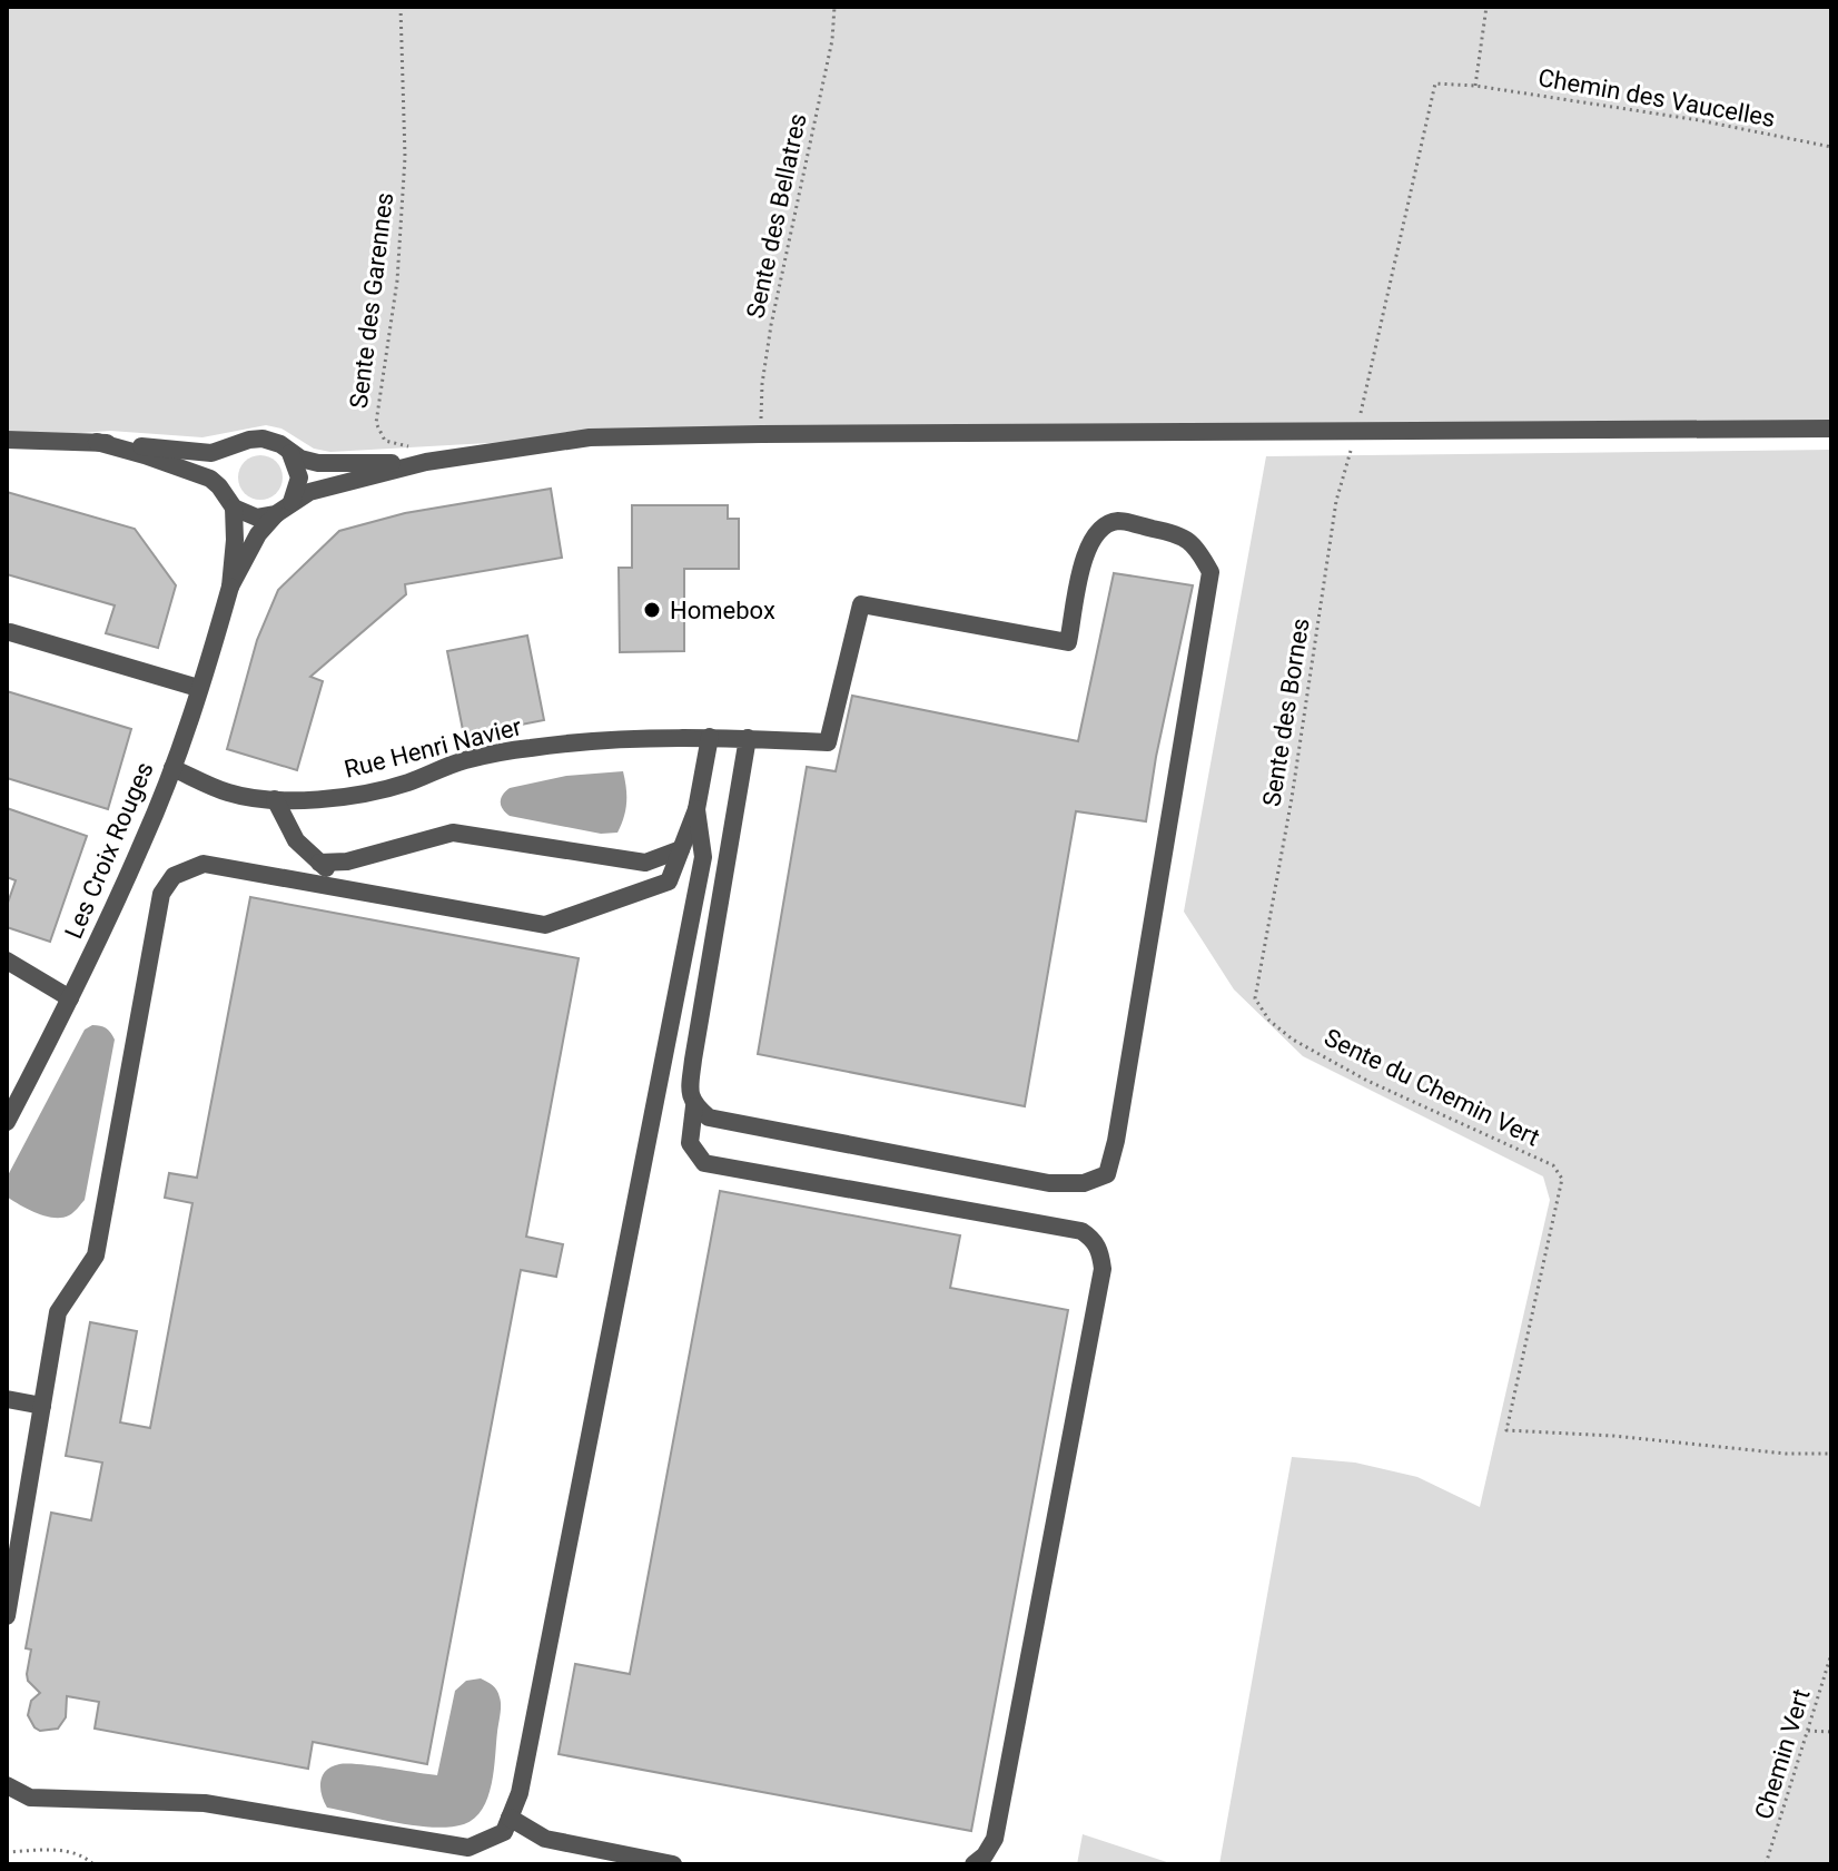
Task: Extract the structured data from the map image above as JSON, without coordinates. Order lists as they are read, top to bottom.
{
  "streets": {
    "street": ["Rue Henri Navier", "Les Croix Rouges"],
    "path": [
      "Chemin des Vaucelles",
      "Sente des Bellatres",
      "Sente des Garennes",
      "Sente des Bornes",
      "Sente du Chemin Vert",
      "Chemin Vert"
    ]
  },
  "crossings": [
    ["Chemin des Vaucelles", "Sente des Bornes"],
    ["Sente des Bornes", "Sente du Chemin Vert"],
    ["Rue Henri Navier", "Les Croix Rouges"]
  ],
  "places": ["Homebox"]
}
